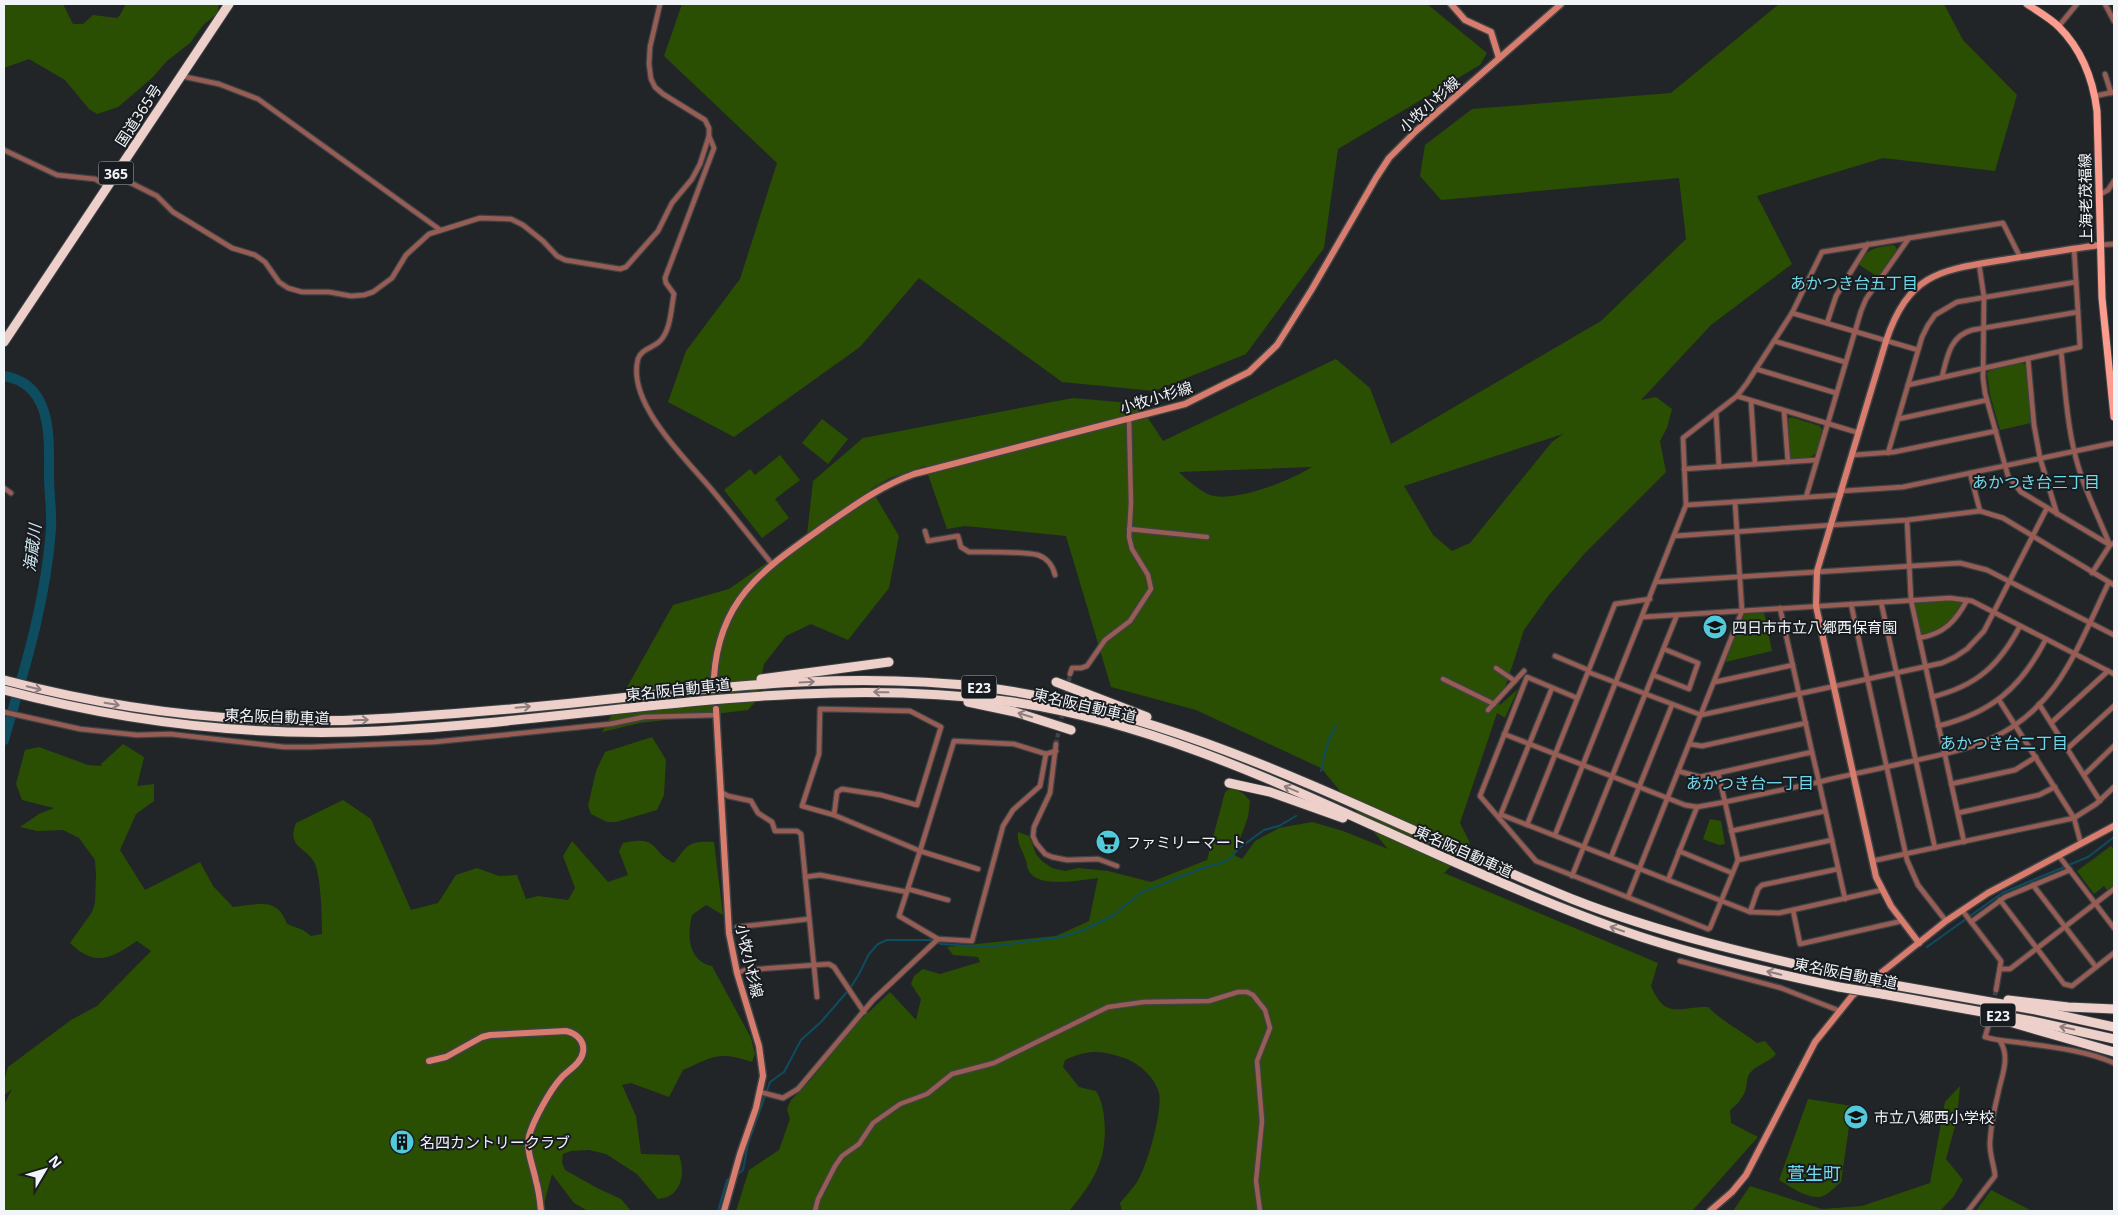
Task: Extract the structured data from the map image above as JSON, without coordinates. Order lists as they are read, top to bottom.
{
  "streets": {
    "highway": [
      "国道365号",
      "365",
      "E23",
      "東名阪自動車道"
    ],
    "main road": ["上海老茂福線"],
    "street": ["小牧小杉線"]
  },
  "districts": [
    "あかつき台五丁目",
    "あかつき台三丁目",
    "あかつき台二丁目",
    "あかつき台一丁目",
    "萱生町"
  ],
  "water": ["海蔵川"],
  "places": {
    "school or university": ["四日市市立八郷西保育園", "市立八郷西小学校"],
    "supermarket": ["ファミリーマート"],
    "building": ["名四カントリークラブ"]
  },
  "north": "top right"
}
